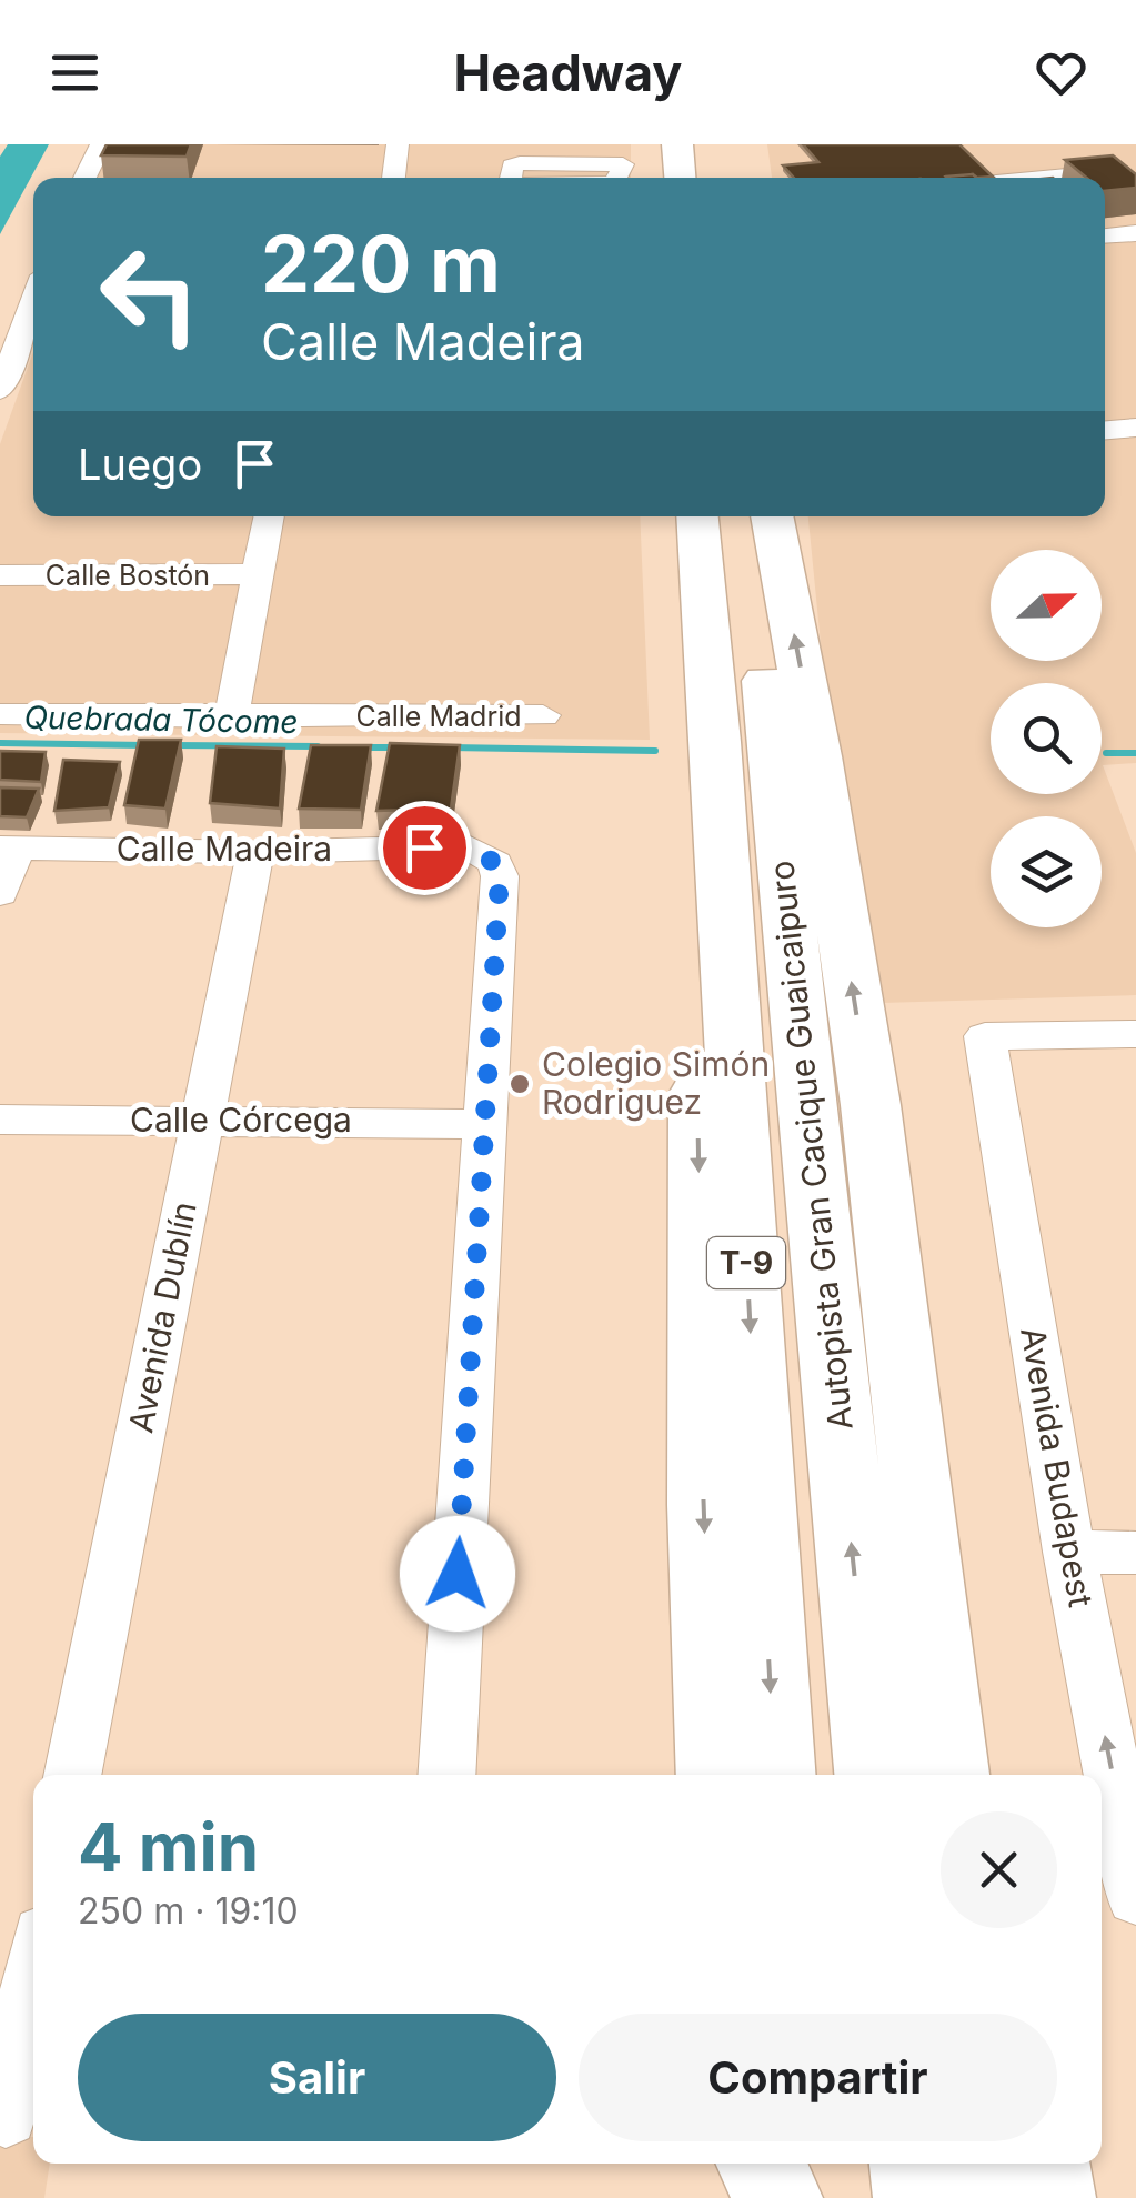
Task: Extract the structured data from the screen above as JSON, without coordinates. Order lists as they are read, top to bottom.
{
  "streets": {
    "highway": ["Autopista Gran Cacique Guaicaipuro", "T-9"],
    "street": [
      "Calle Bostón",
      "Calle Madrid",
      "Calle Madeira",
      "Calle Córcega",
      "Avenida Dublín",
      "Avenida Budapest"
    ]
  },
  "crossings": [
    ["Calle Madeira", "Calle Córcega"],
    ["Calle Madeira", "Avenida Dublín"],
    ["Calle Córcega", "Avenida Dublín"]
  ],
  "water": ["Quebrada Tócome"],
  "places": ["Colegio Simón Rodriguez"],
  "north": "right",
  "page": {
    "header": "Headway",
    "turn": ["220 m", "Calle Madeira"],
    "then": "Luego",
    "heading": ["4 min", "250 m · 19:10"],
    "buttons": ["Salir", "Compartir"]
  }
}
